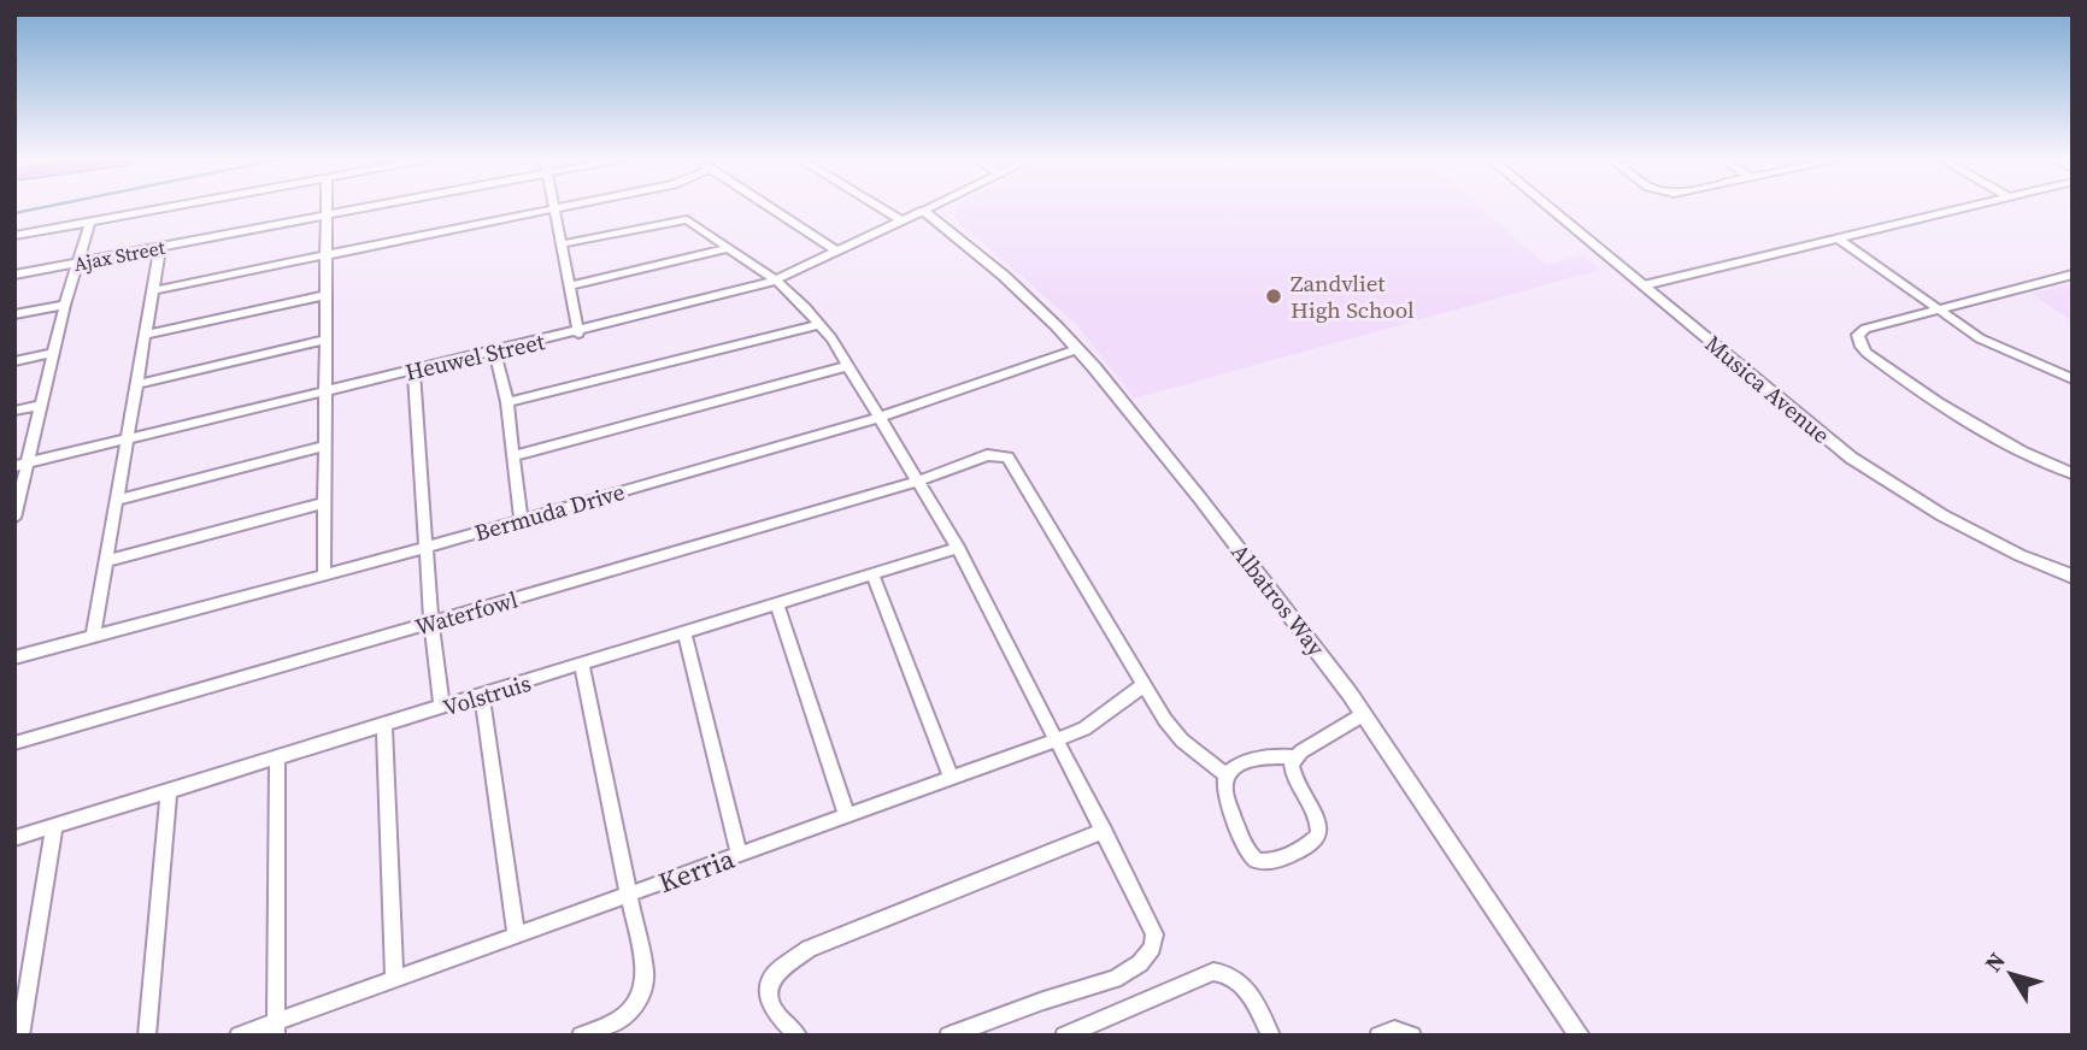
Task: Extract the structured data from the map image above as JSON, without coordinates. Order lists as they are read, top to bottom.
{
  "streets": {
    "street": [
      "Ajax Street",
      "Heuwel Street",
      "Musica Avenue",
      "Bermuda Drive",
      "Albatros Way",
      "Waterfowl",
      "Volstruis",
      "Kerria"
    ]
  },
  "crossings": [
    ["Heuwel Street", "Albatros Way"],
    ["Bermuda Drive", "Albatros Way"],
    ["Waterfowl", "Kerria"]
  ],
  "places": ["Zandvliet High School"],
  "north": "top left"
}
